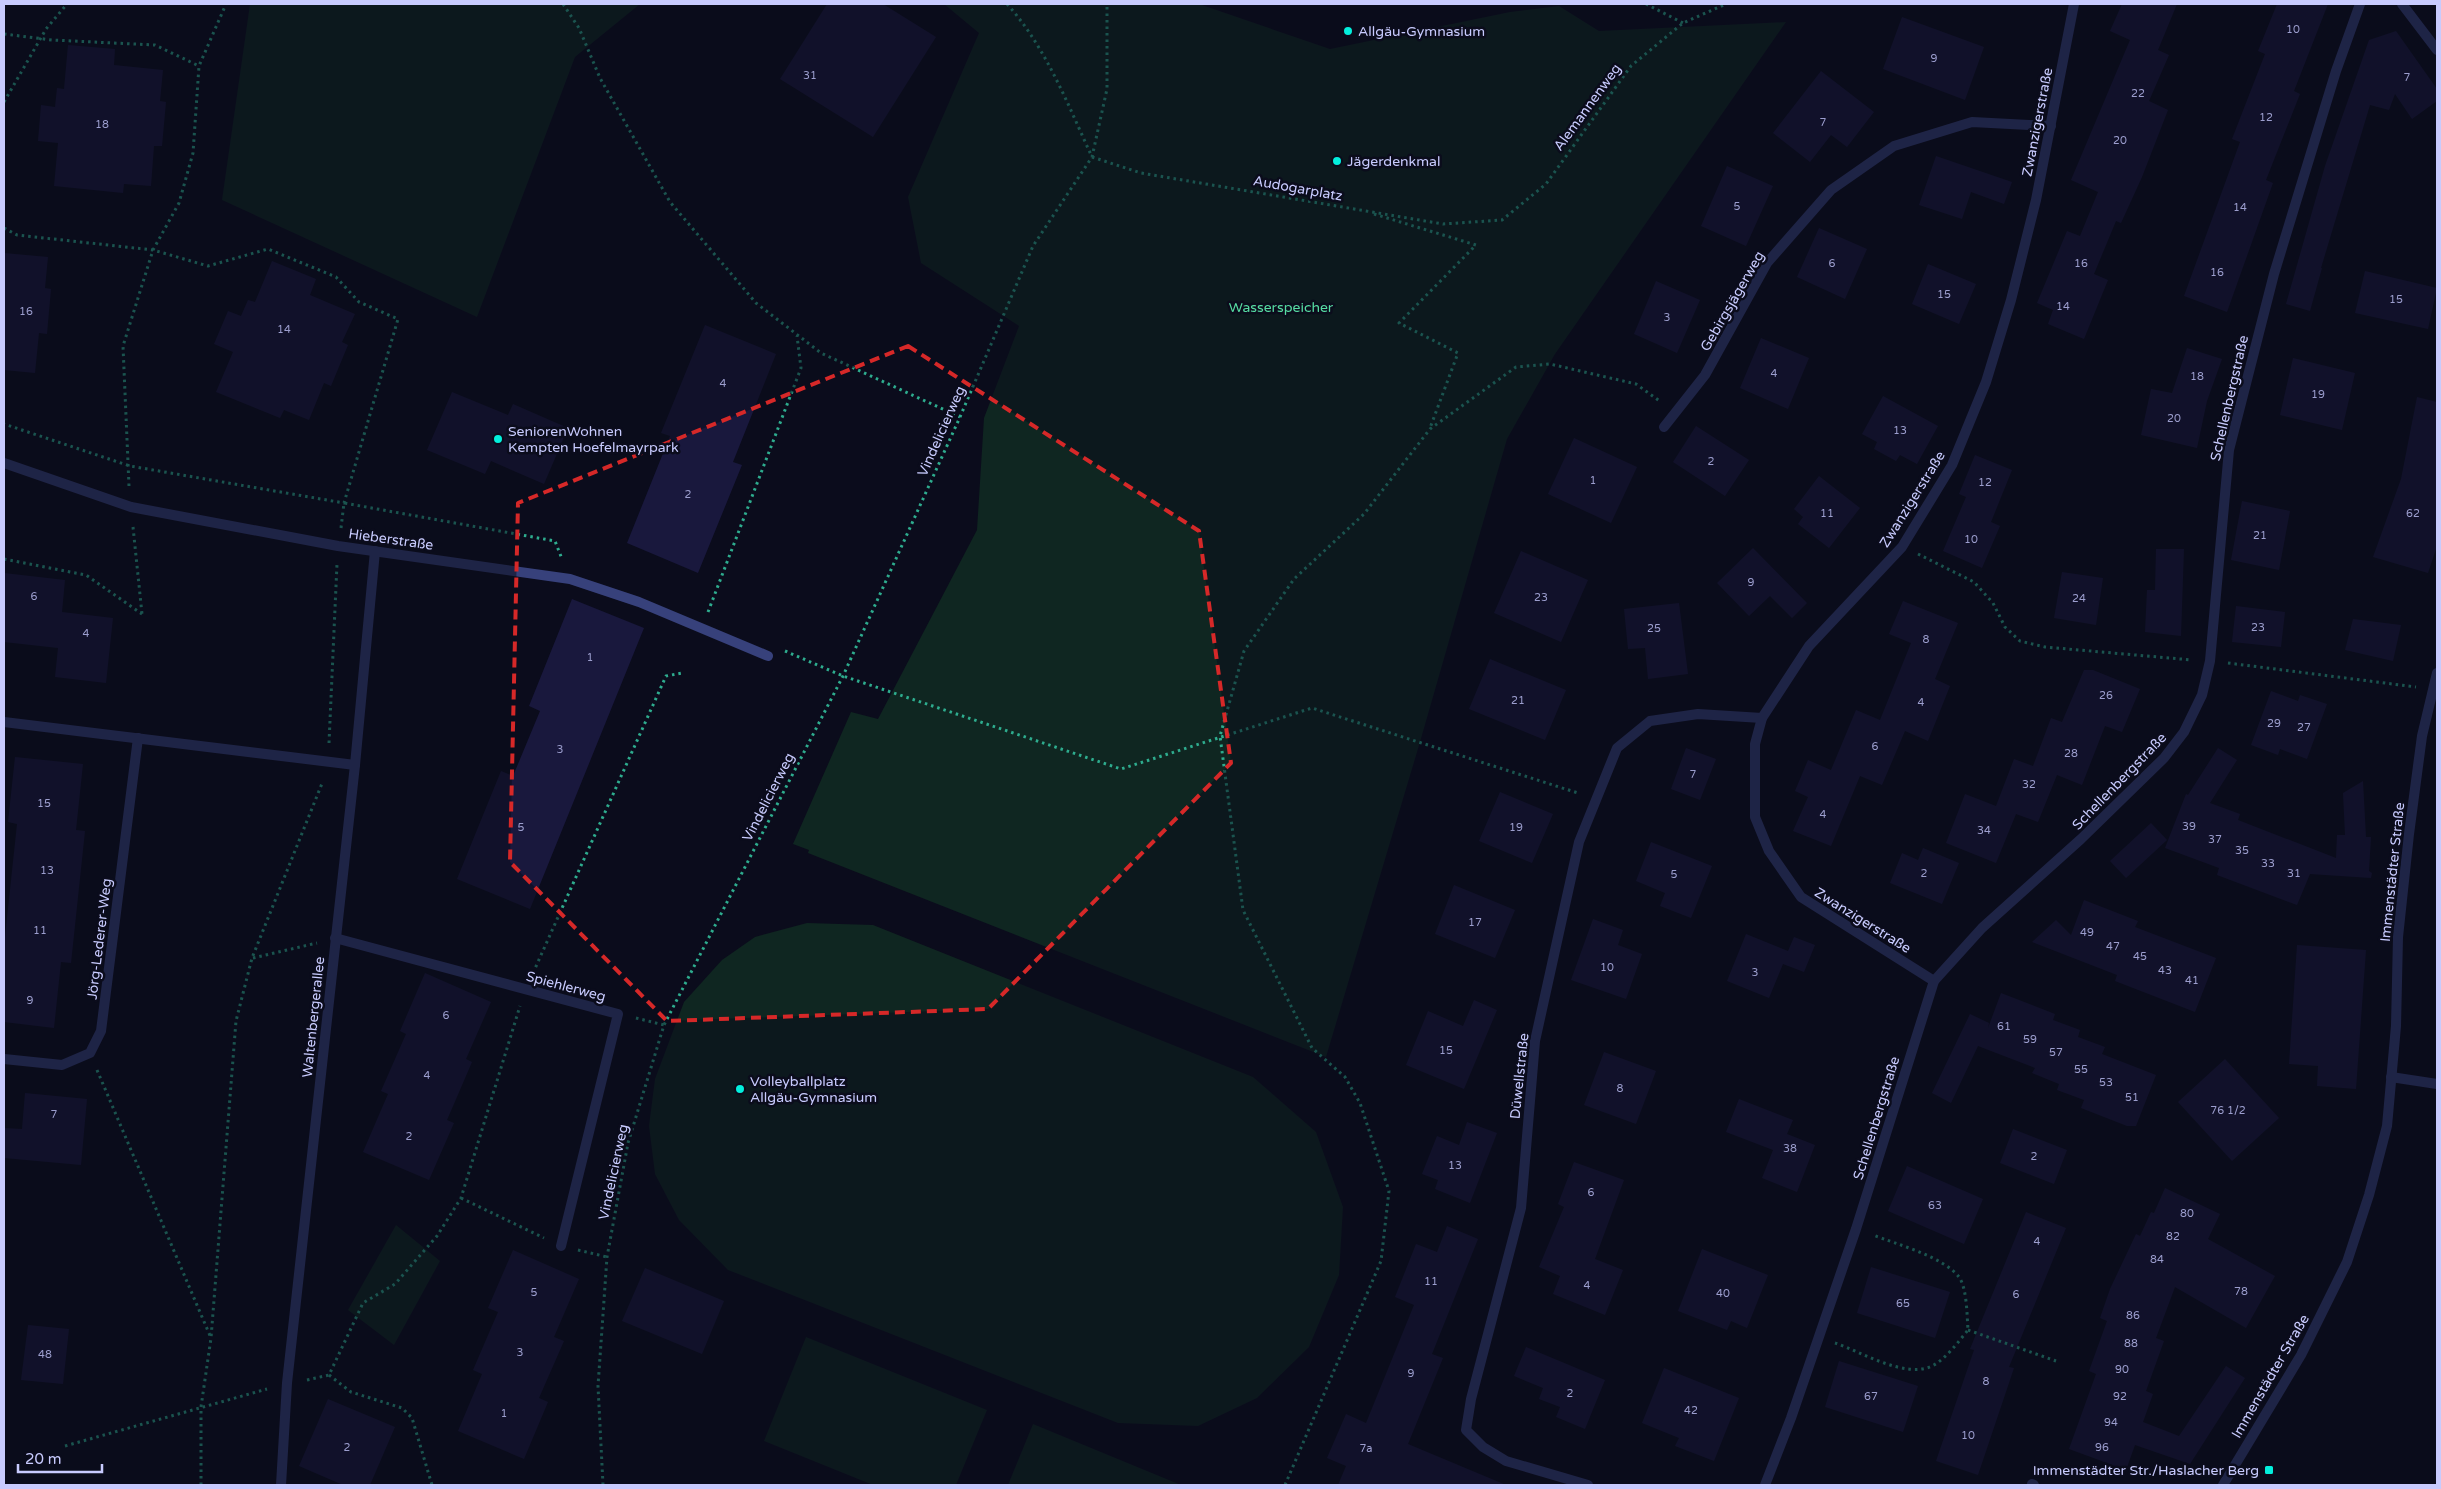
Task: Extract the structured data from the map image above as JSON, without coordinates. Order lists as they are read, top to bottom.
{
  "streets": {
    "street": [
      "Zwanzigerstraße",
      "Gebirgsjägerweg",
      "Schellenbergstraße",
      "Hieberstraße",
      "Immenstädter Straße",
      "Jörg-Lederer-Weg",
      "Spiehlerweg",
      "Waltenbergerallee",
      "Düwellstraße"
    ],
    "path": ["Alemannenweg", "Audogarplatz", "Vindelicierweg"]
  },
  "crossings": [
    ["Alemannenweg", "Audogarplatz"],
    ["Zwanzigerstraße", "Gebirgsjägerweg"],
    ["Zwanzigerstraße", "Schellenbergstraße"],
    ["Zwanzigerstraße", "Düwellstraße"],
    ["Audogarplatz", "Vindelicierweg"],
    ["Hieberstraße", "Waltenbergerallee"],
    ["Spiehlerweg", "Waltenbergerallee"]
  ],
  "parks": ["Wasserspeicher"],
  "places": {
    "other": [
      "Allgäu-Gymnasium",
      "Jägerdenkmal",
      "SeniorenWohnen Kempten Hoefelmayrpark",
      "Volleyballplatz Allgäu-Gymnasium"
    ],
    "transit": ["Immenstädter Str./Haslacher Berg"]
  },
  "house_numbers": [
    "10",
    "9",
    "31",
    "7",
    "22",
    "12",
    "7",
    "18",
    "20",
    "5",
    "14",
    "6",
    "16",
    "16",
    "15",
    "15",
    "14",
    "16",
    "3",
    "14",
    "4",
    "18",
    "4",
    "19",
    "20",
    "13",
    "2",
    "1",
    "12",
    "2",
    "11",
    "62",
    "21",
    "10",
    "9",
    "6",
    "23",
    "24",
    "23",
    "25",
    "4",
    "8",
    "1",
    "26",
    "21",
    "4",
    "29",
    "27",
    "6",
    "3",
    "28",
    "7",
    "32",
    "15",
    "4",
    "39",
    "5",
    "19",
    "34",
    "37",
    "35",
    "33",
    "13",
    "2",
    "31",
    "5",
    "17",
    "11",
    "49",
    "47",
    "45",
    "10",
    "43",
    "3",
    "41",
    "9",
    "6",
    "61",
    "59",
    "15",
    "57",
    "55",
    "4",
    "53",
    "8",
    "51",
    "76 1/2",
    "7",
    "2",
    "38",
    "2",
    "13",
    "6",
    "63",
    "80",
    "82",
    "4",
    "84",
    "11",
    "4",
    "78",
    "5",
    "40",
    "6",
    "65",
    "86",
    "88",
    "3",
    "48",
    "90",
    "9",
    "8",
    "2",
    "67",
    "92",
    "42",
    "1",
    "94",
    "10",
    "2",
    "96",
    "7a"
  ],
  "scale_bar": "20 m"
}
